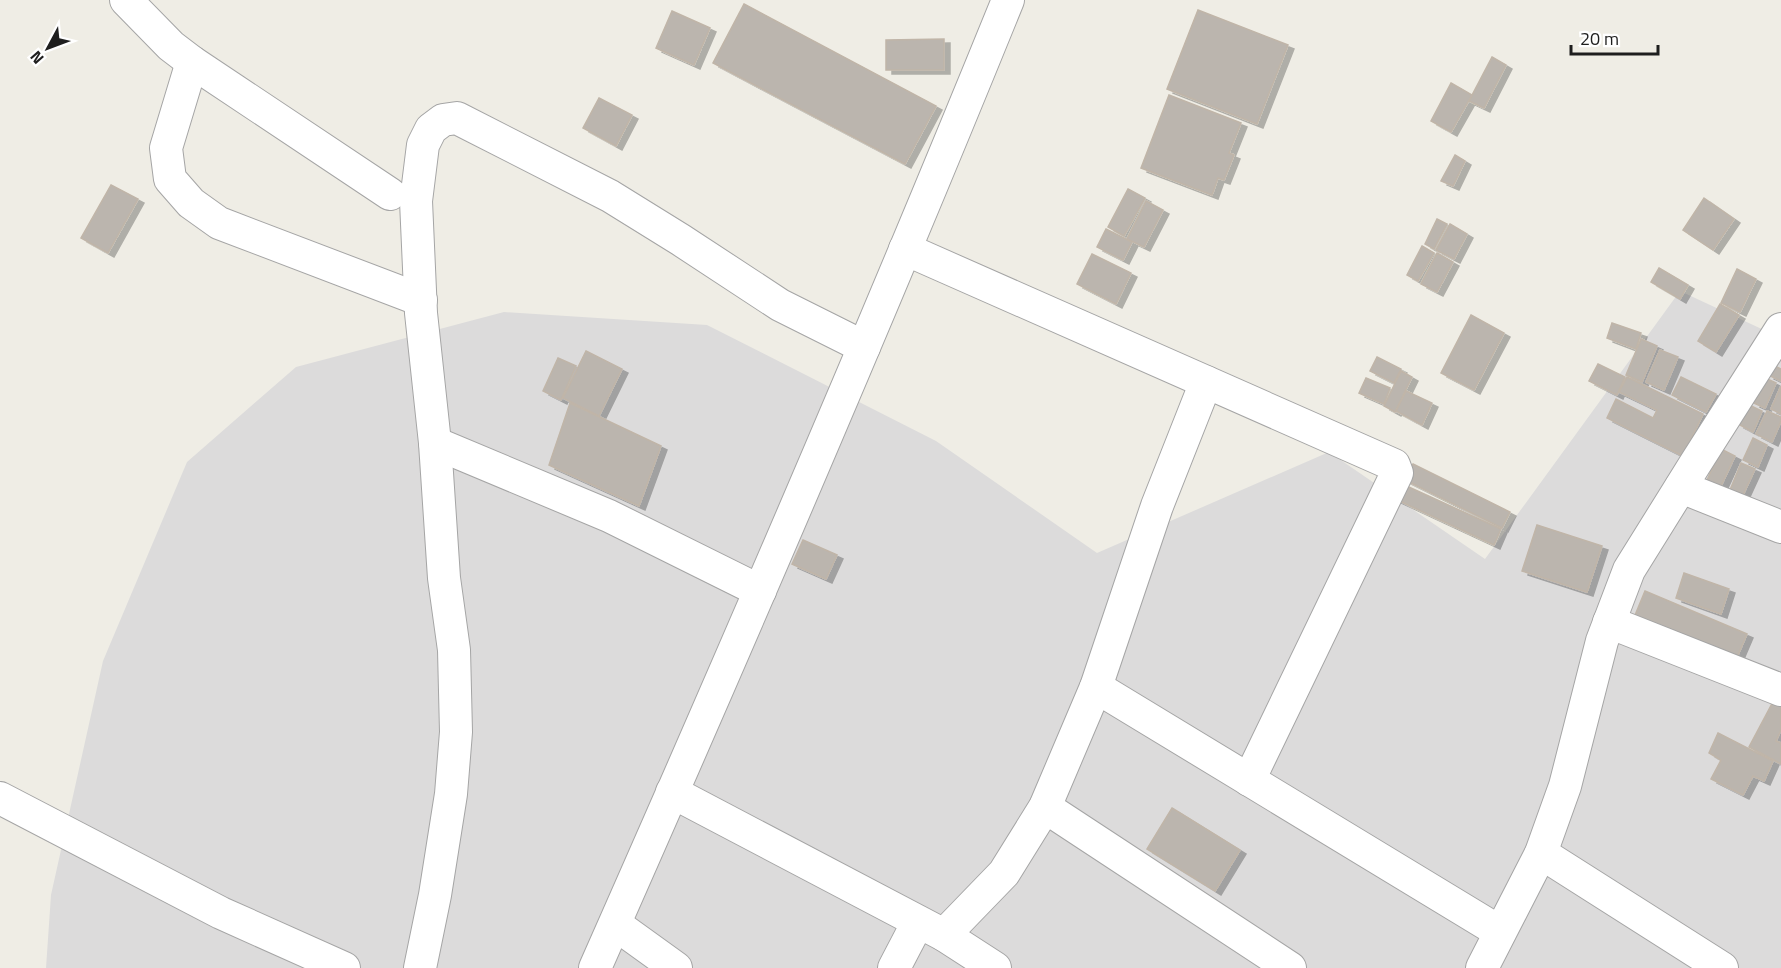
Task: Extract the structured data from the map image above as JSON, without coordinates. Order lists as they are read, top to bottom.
{
  "scale_bar": "20 m",
  "north": "bottom left"
}
